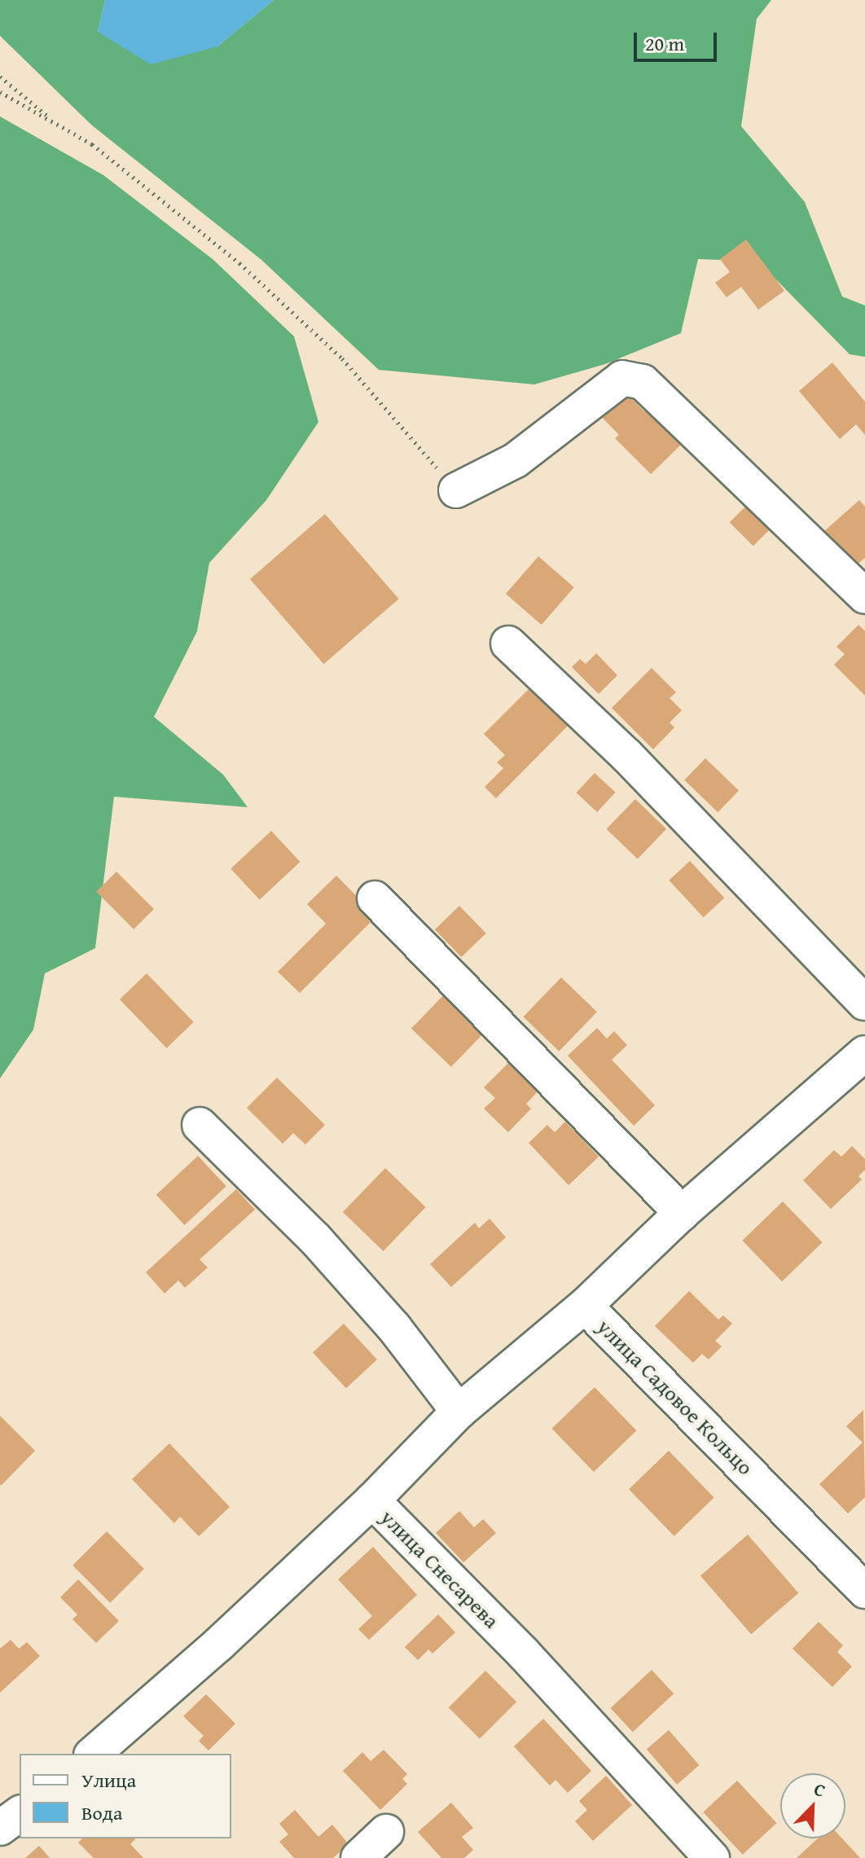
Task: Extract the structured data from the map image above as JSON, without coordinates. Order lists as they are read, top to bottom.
{
  "streets": {
    "street": ["улица Садовое Кольцо", "улица Снесарева"]
  },
  "legend": ["Улица", "Вода"],
  "scale_bar": "20 m",
  "north": "top right"
}
